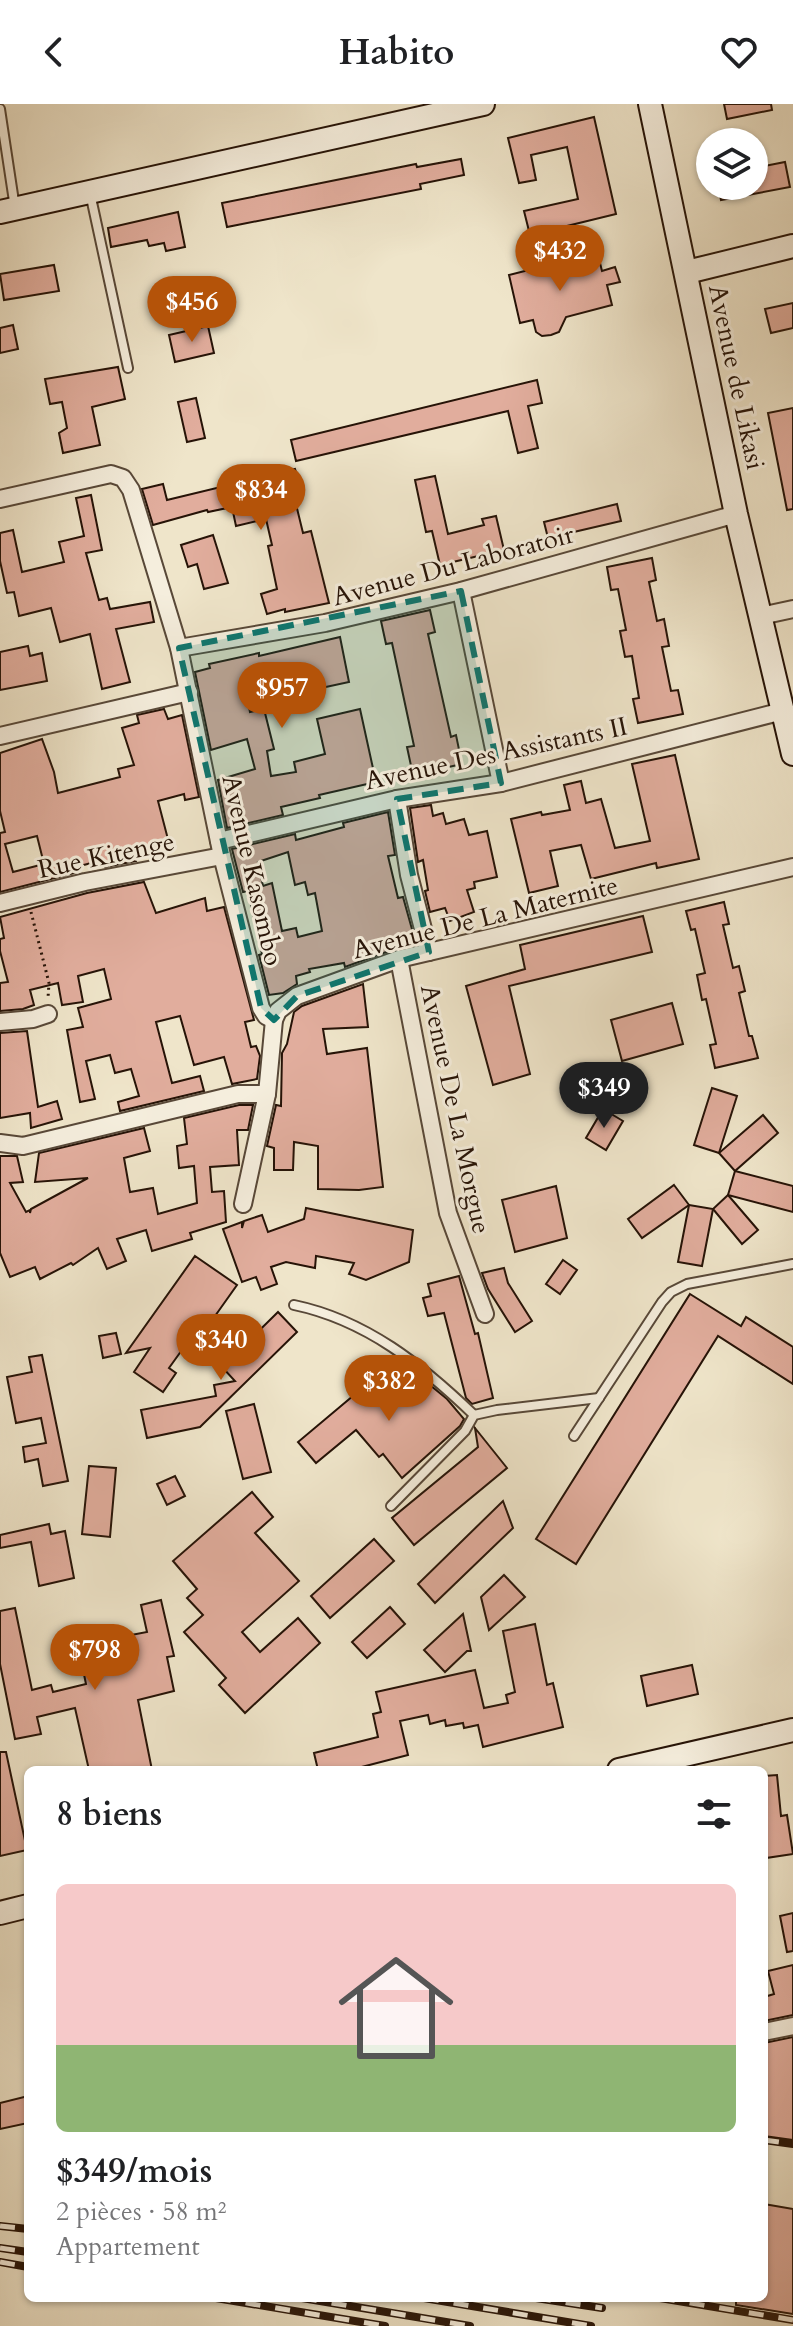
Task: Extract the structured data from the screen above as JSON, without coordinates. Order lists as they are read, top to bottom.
{
  "streets": {
    "main road": ["Avenue de Likasi"],
    "street": [
      "Avenue Du Laboratoir",
      "Avenue Des Assistants II",
      "Rue Kitenge",
      "Avenue Kasombo",
      "Avenue De La Maternite",
      "Avenue De La Morgue"
    ]
  },
  "crossings": [
    ["Avenue de Likasi", "Avenue Du Laboratoir"],
    ["Avenue de Likasi", "Avenue Des Assistants II"],
    ["Avenue Du Laboratoir", "Avenue Kasombo"],
    ["Avenue Des Assistants II", "Rue Kitenge"],
    ["Avenue Des Assistants II", "Avenue Kasombo"],
    ["Rue Kitenge", "Avenue Kasombo"],
    ["Avenue Kasombo", "Avenue De La Maternite"],
    ["Avenue De La Maternite", "Avenue De La Morgue"]
  ],
  "page": {
    "header": "Habito",
    "price": [
      "$432",
      "$456",
      "$834",
      "$957",
      "$349",
      "$340",
      "$382",
      "$798"
    ],
    "heading": "8 biens",
    "list": [
      {
        "name": "$349/mois",
        "note": "2 pièces · 58 m² · Appartement"
      }
    ]
  }
}
